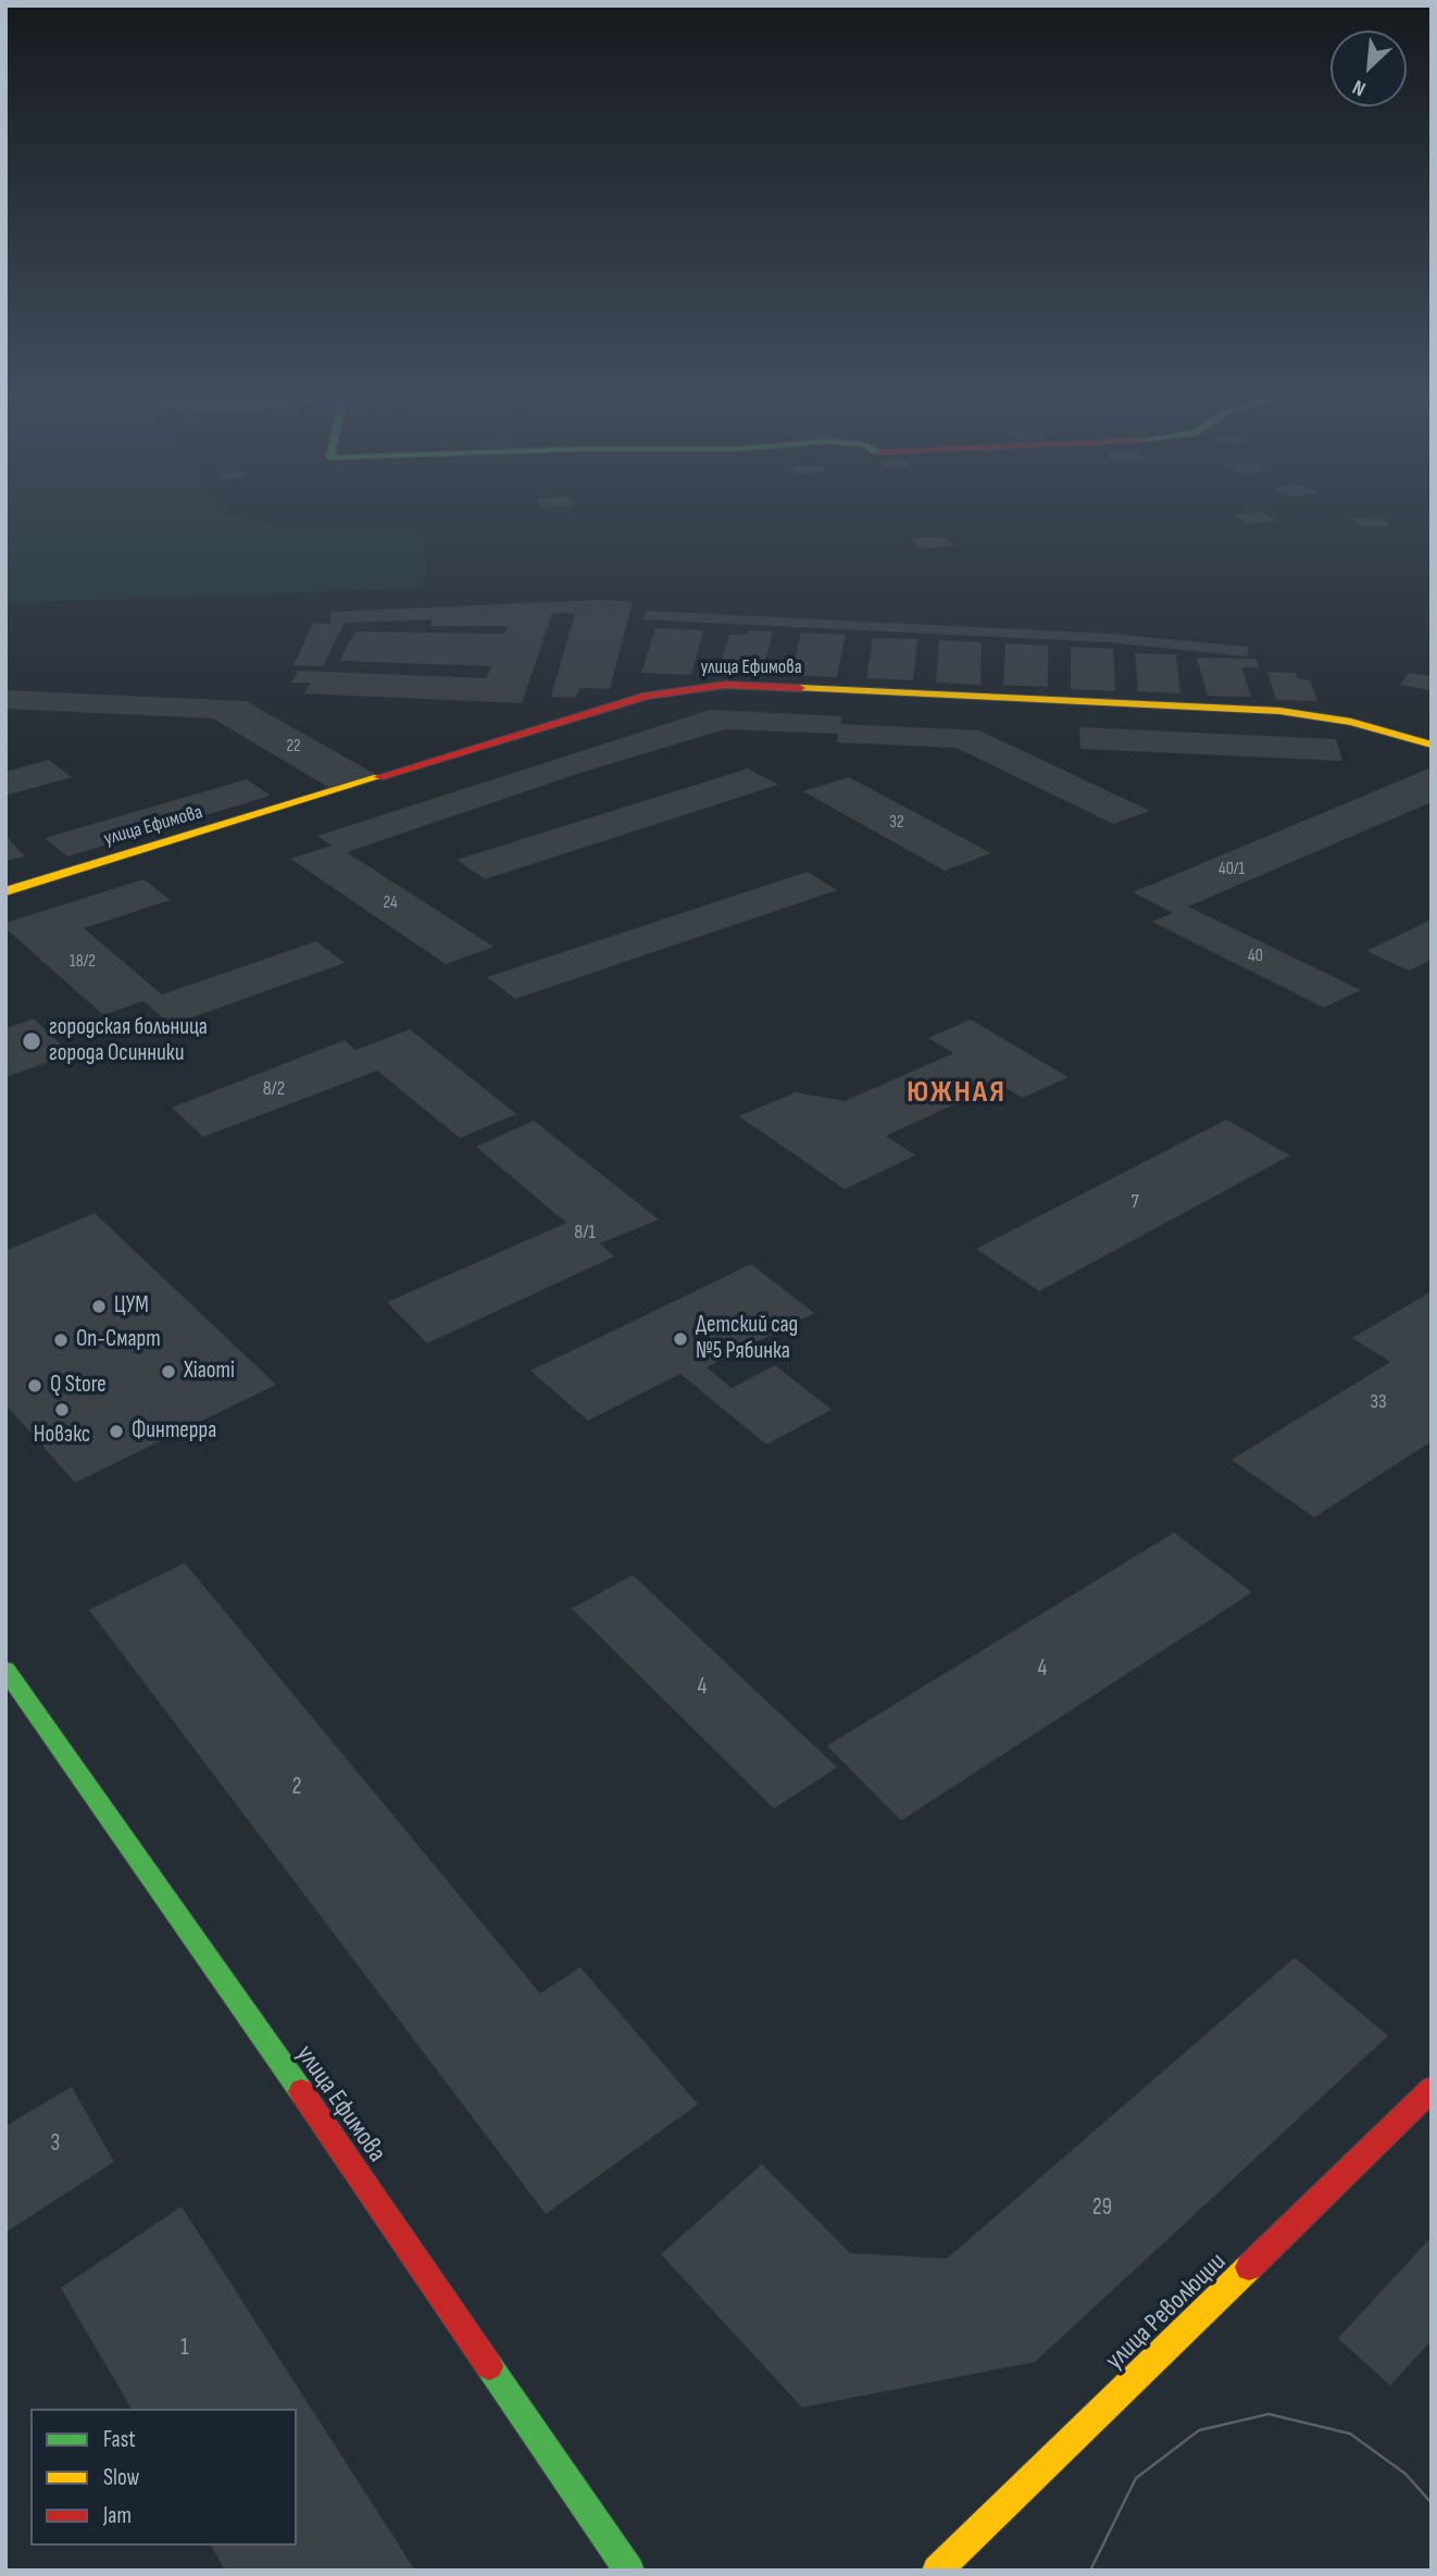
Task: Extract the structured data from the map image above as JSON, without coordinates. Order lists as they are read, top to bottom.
{
  "streets": {
    "street": ["улица Ефимова", "улица Революции"]
  },
  "districts": ["ЮЖНАЯ"],
  "places": [
    "городская больница города Осинники",
    "ЦУМ",
    "Детский сад №5 Рябинка",
    "On-Смарт",
    "Xiaomi",
    "Q Store",
    "Новэкс",
    "Финтерра"
  ],
  "house_numbers": [
    "22",
    "32",
    "40/1",
    "24",
    "40",
    "18/2",
    "8/2",
    "7",
    "8/1",
    "33",
    "4",
    "4",
    "2",
    "3",
    "29",
    "1"
  ],
  "legend": ["Fast", "Slow", "Jam"],
  "north": "bottom left"
}
